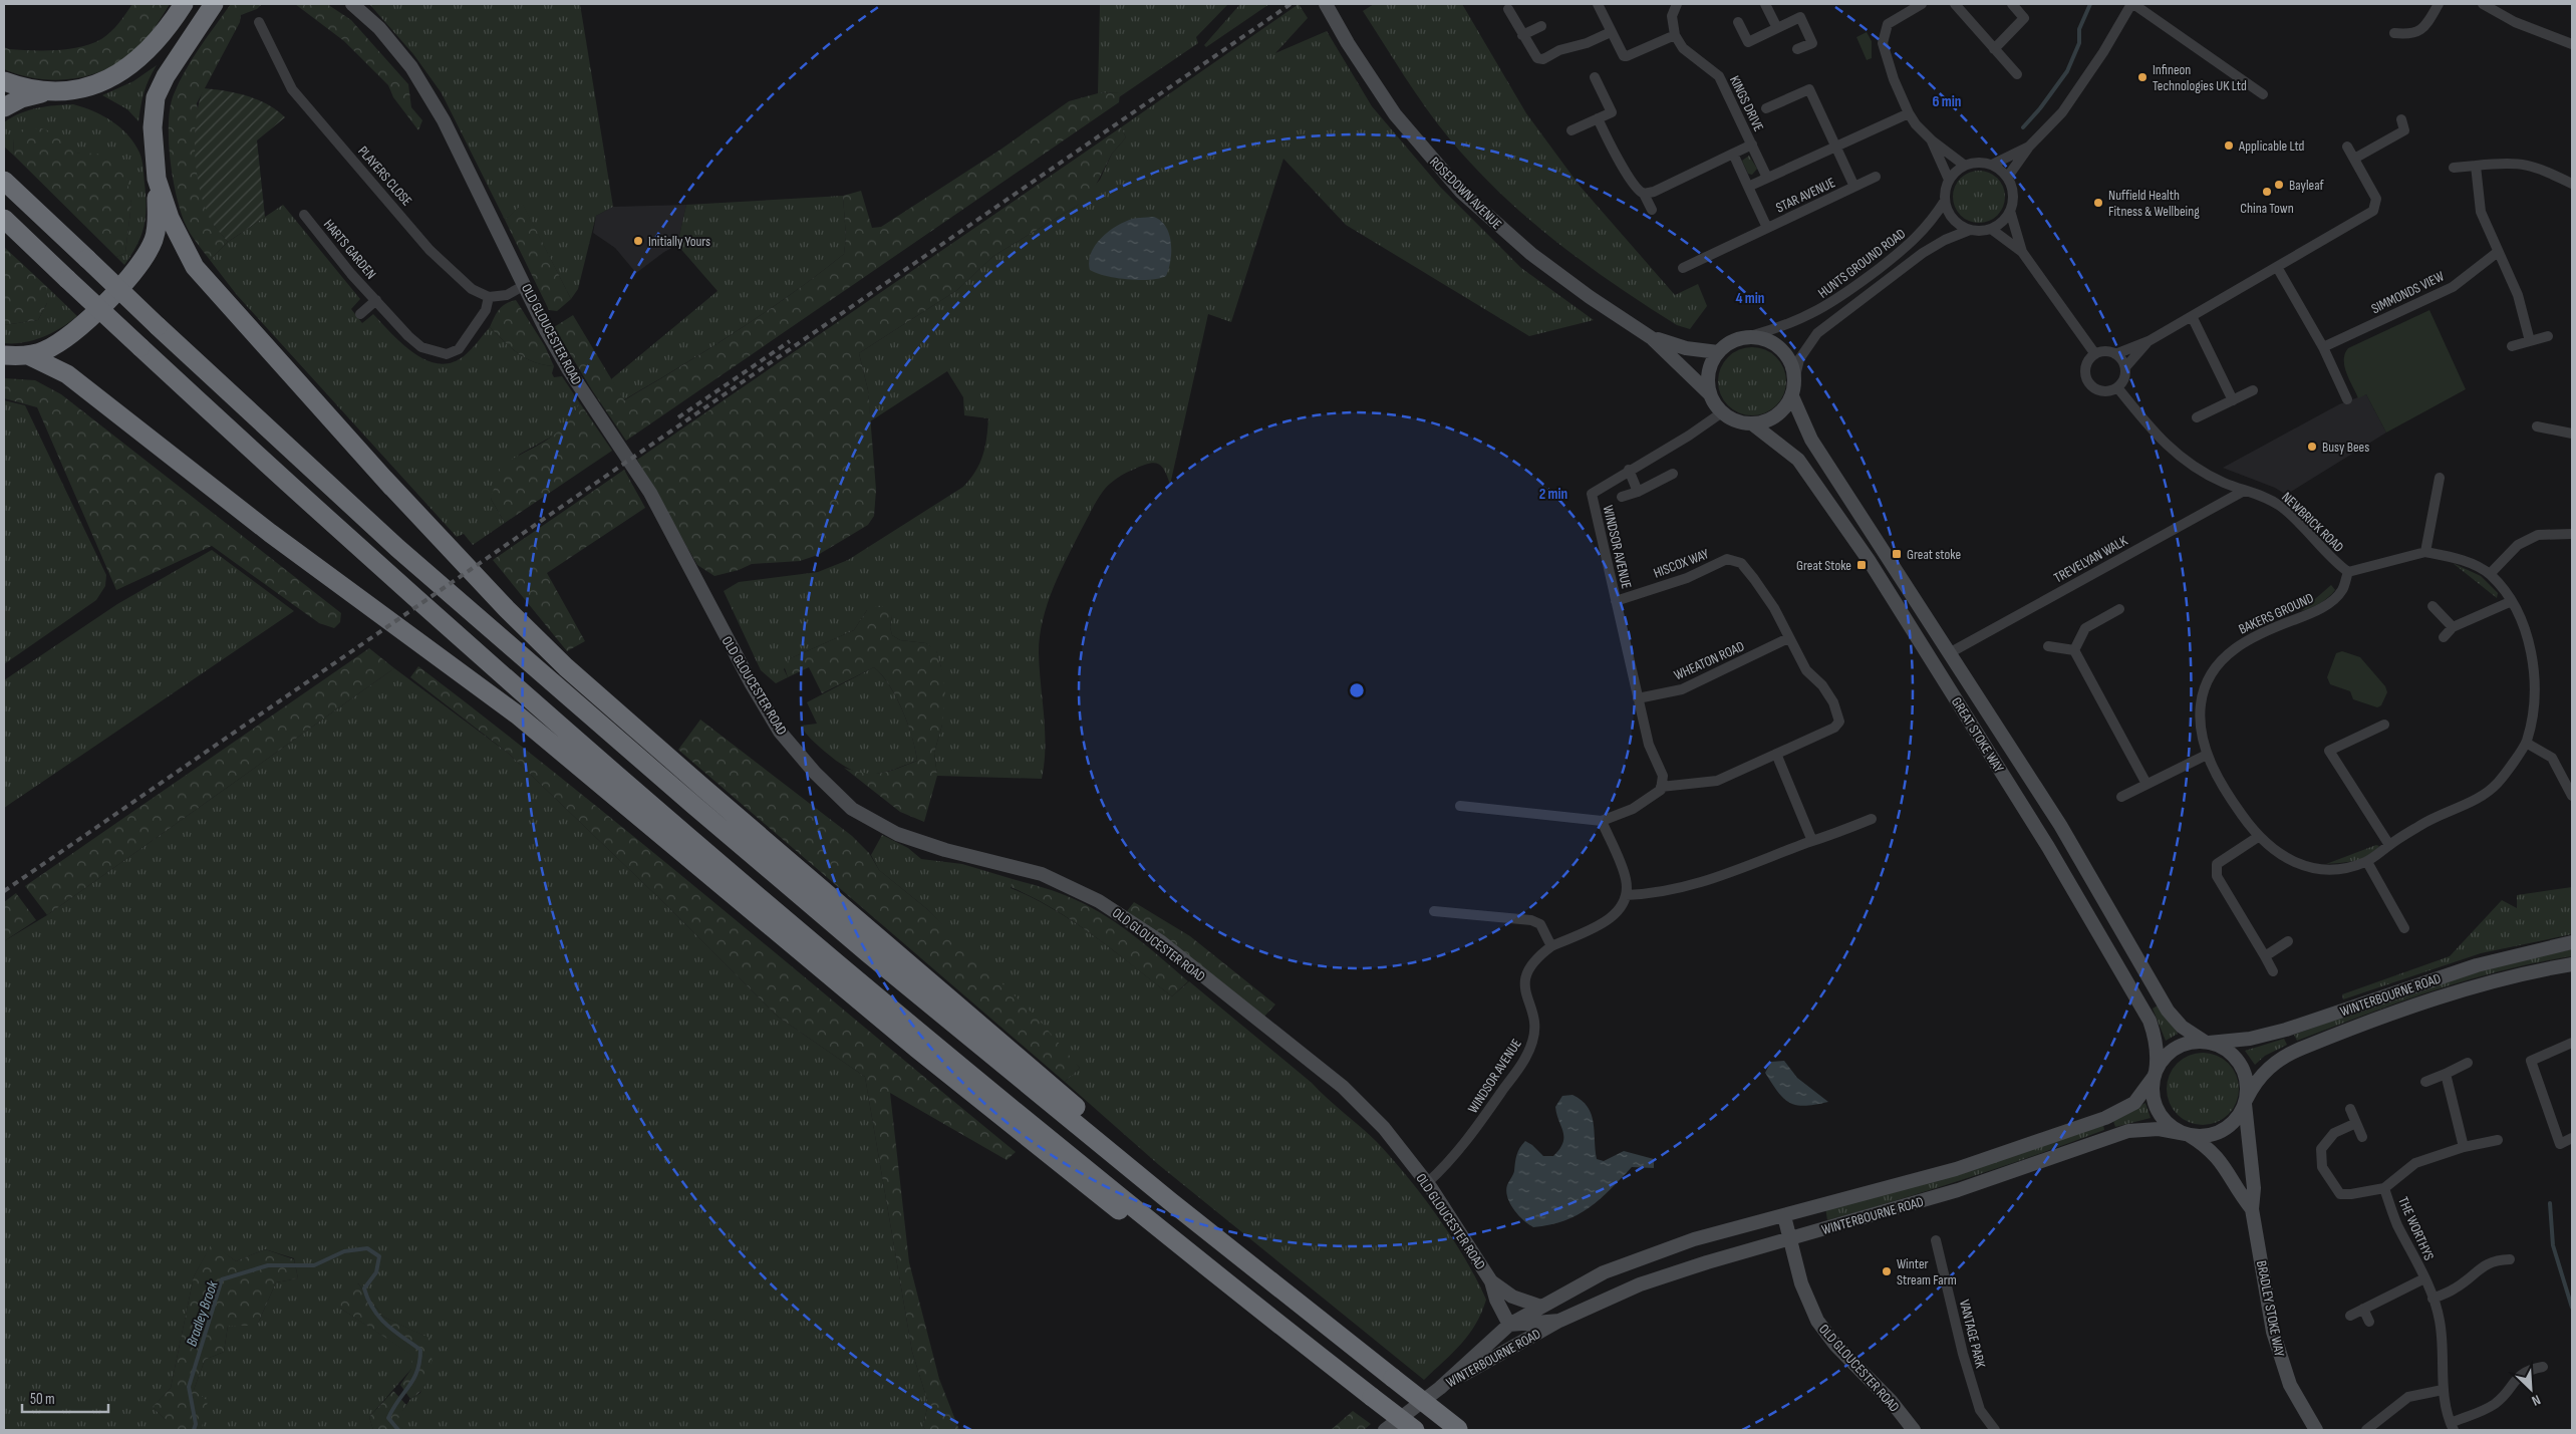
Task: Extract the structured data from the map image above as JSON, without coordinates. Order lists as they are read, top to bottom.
{
  "streets": {
    "main road": [
      "ROSEDOWN AVENUE",
      "OLD GLOUCESTER ROAD",
      "GREAT STOKE WAY",
      "WINTERBOURNE ROAD",
      "BRADLEY STOKE WAY"
    ],
    "street": [
      "KINGS DRIVE",
      "PLAYERS CLOSE",
      "STAR AVENUE",
      "HARTS GARDEN",
      "HUNTS GROUND ROAD",
      "SIMMONDS VIEW",
      "NEWBRICK ROAD",
      "WINDSOR AVENUE",
      "TREVELYAN WALK",
      "HISCOX WAY",
      "BAKERS GROUND",
      "WHEATON ROAD",
      "THE WORTHYS",
      "VANTAGE PARK"
    ]
  },
  "crossings": [
    ["PLAYERS CLOSE", "HARTS GARDEN"],
    ["ROSEDOWN AVENUE", "HUNTS GROUND ROAD"],
    ["ROSEDOWN AVENUE", "WINDSOR AVENUE"],
    ["ROSEDOWN AVENUE", "GREAT STOKE WAY"],
    ["HUNTS GROUND ROAD", "WINDSOR AVENUE"],
    ["HUNTS GROUND ROAD", "GREAT STOKE WAY"],
    ["OLD GLOUCESTER ROAD", "WINDSOR AVENUE"],
    ["OLD GLOUCESTER ROAD", "WINTERBOURNE ROAD"],
    ["NEWBRICK ROAD", "TREVELYAN WALK"],
    ["NEWBRICK ROAD", "BAKERS GROUND"],
    ["WINDSOR AVENUE", "HISCOX WAY"],
    ["WINDSOR AVENUE", "WHEATON ROAD"],
    ["WINDSOR AVENUE", "GREAT STOKE WAY"],
    ["TREVELYAN WALK", "GREAT STOKE WAY"],
    ["HISCOX WAY", "WHEATON ROAD"],
    ["GREAT STOKE WAY", "WINTERBOURNE ROAD"],
    ["GREAT STOKE WAY", "BRADLEY STOKE WAY"],
    ["WINTERBOURNE ROAD", "BRADLEY STOKE WAY"]
  ],
  "water": ["Bradley Brook"],
  "places": {
    "other": [
      "Infineon Technologies UK Ltd",
      "Applicable Ltd",
      "Bayleaf",
      "China Town",
      "Nuffield Health Fitness & Wellbeing",
      "Initially Yours",
      "Busy Bees",
      "Winter Stream Farm"
    ],
    "transit": ["Great stoke", "Great Stoke"]
  },
  "scale_bar": "50 m",
  "north": "bottom right",
  "rings": ["6 min", "4 min", "2 min"]
}
